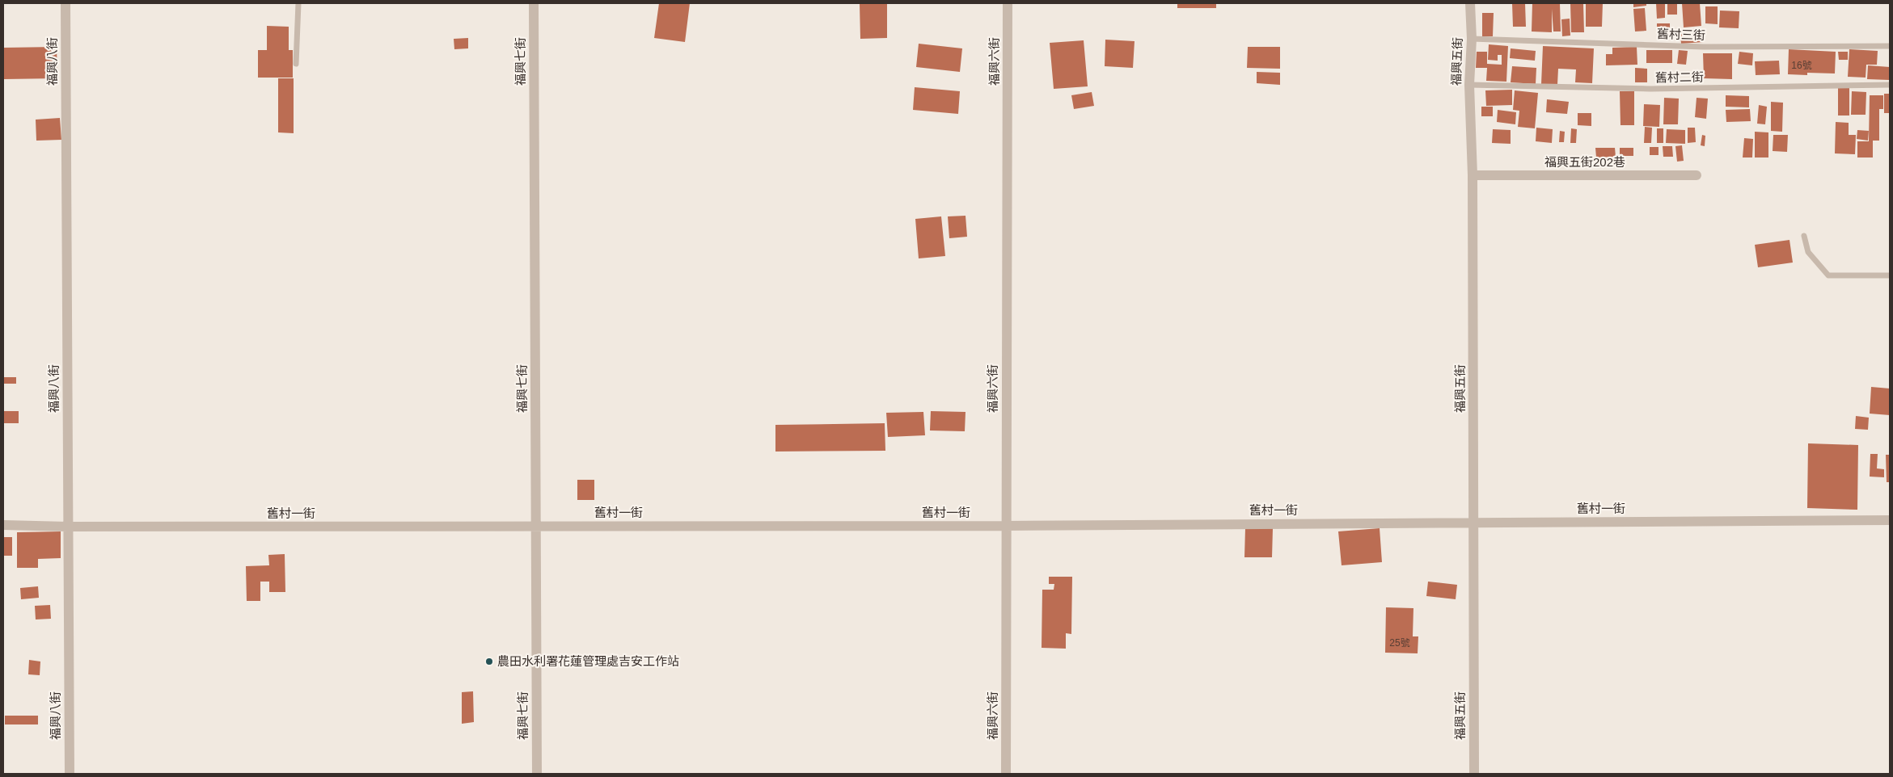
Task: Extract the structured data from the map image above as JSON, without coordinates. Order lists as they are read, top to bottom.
{
  "streets": {
    "street": [
      "福興八街",
      "福興七街",
      "福興六街",
      "福興五街",
      "福興五街202巷",
      "舊村一街"
    ],
    "lane": ["舊村三街", "舊村二街"]
  },
  "crossings": [
    ["舊村三街", "福興五街"],
    ["福興八街", "舊村一街"],
    ["福興七街", "舊村一街"],
    ["福興六街", "舊村一街"],
    ["福興五街", "舊村二街"],
    ["福興五街", "福興五街202巷"],
    ["福興五街", "舊村一街"]
  ],
  "places": ["農田水利署花蓮管理處吉安工作站"],
  "house_numbers": ["16號", "25號"]
}
